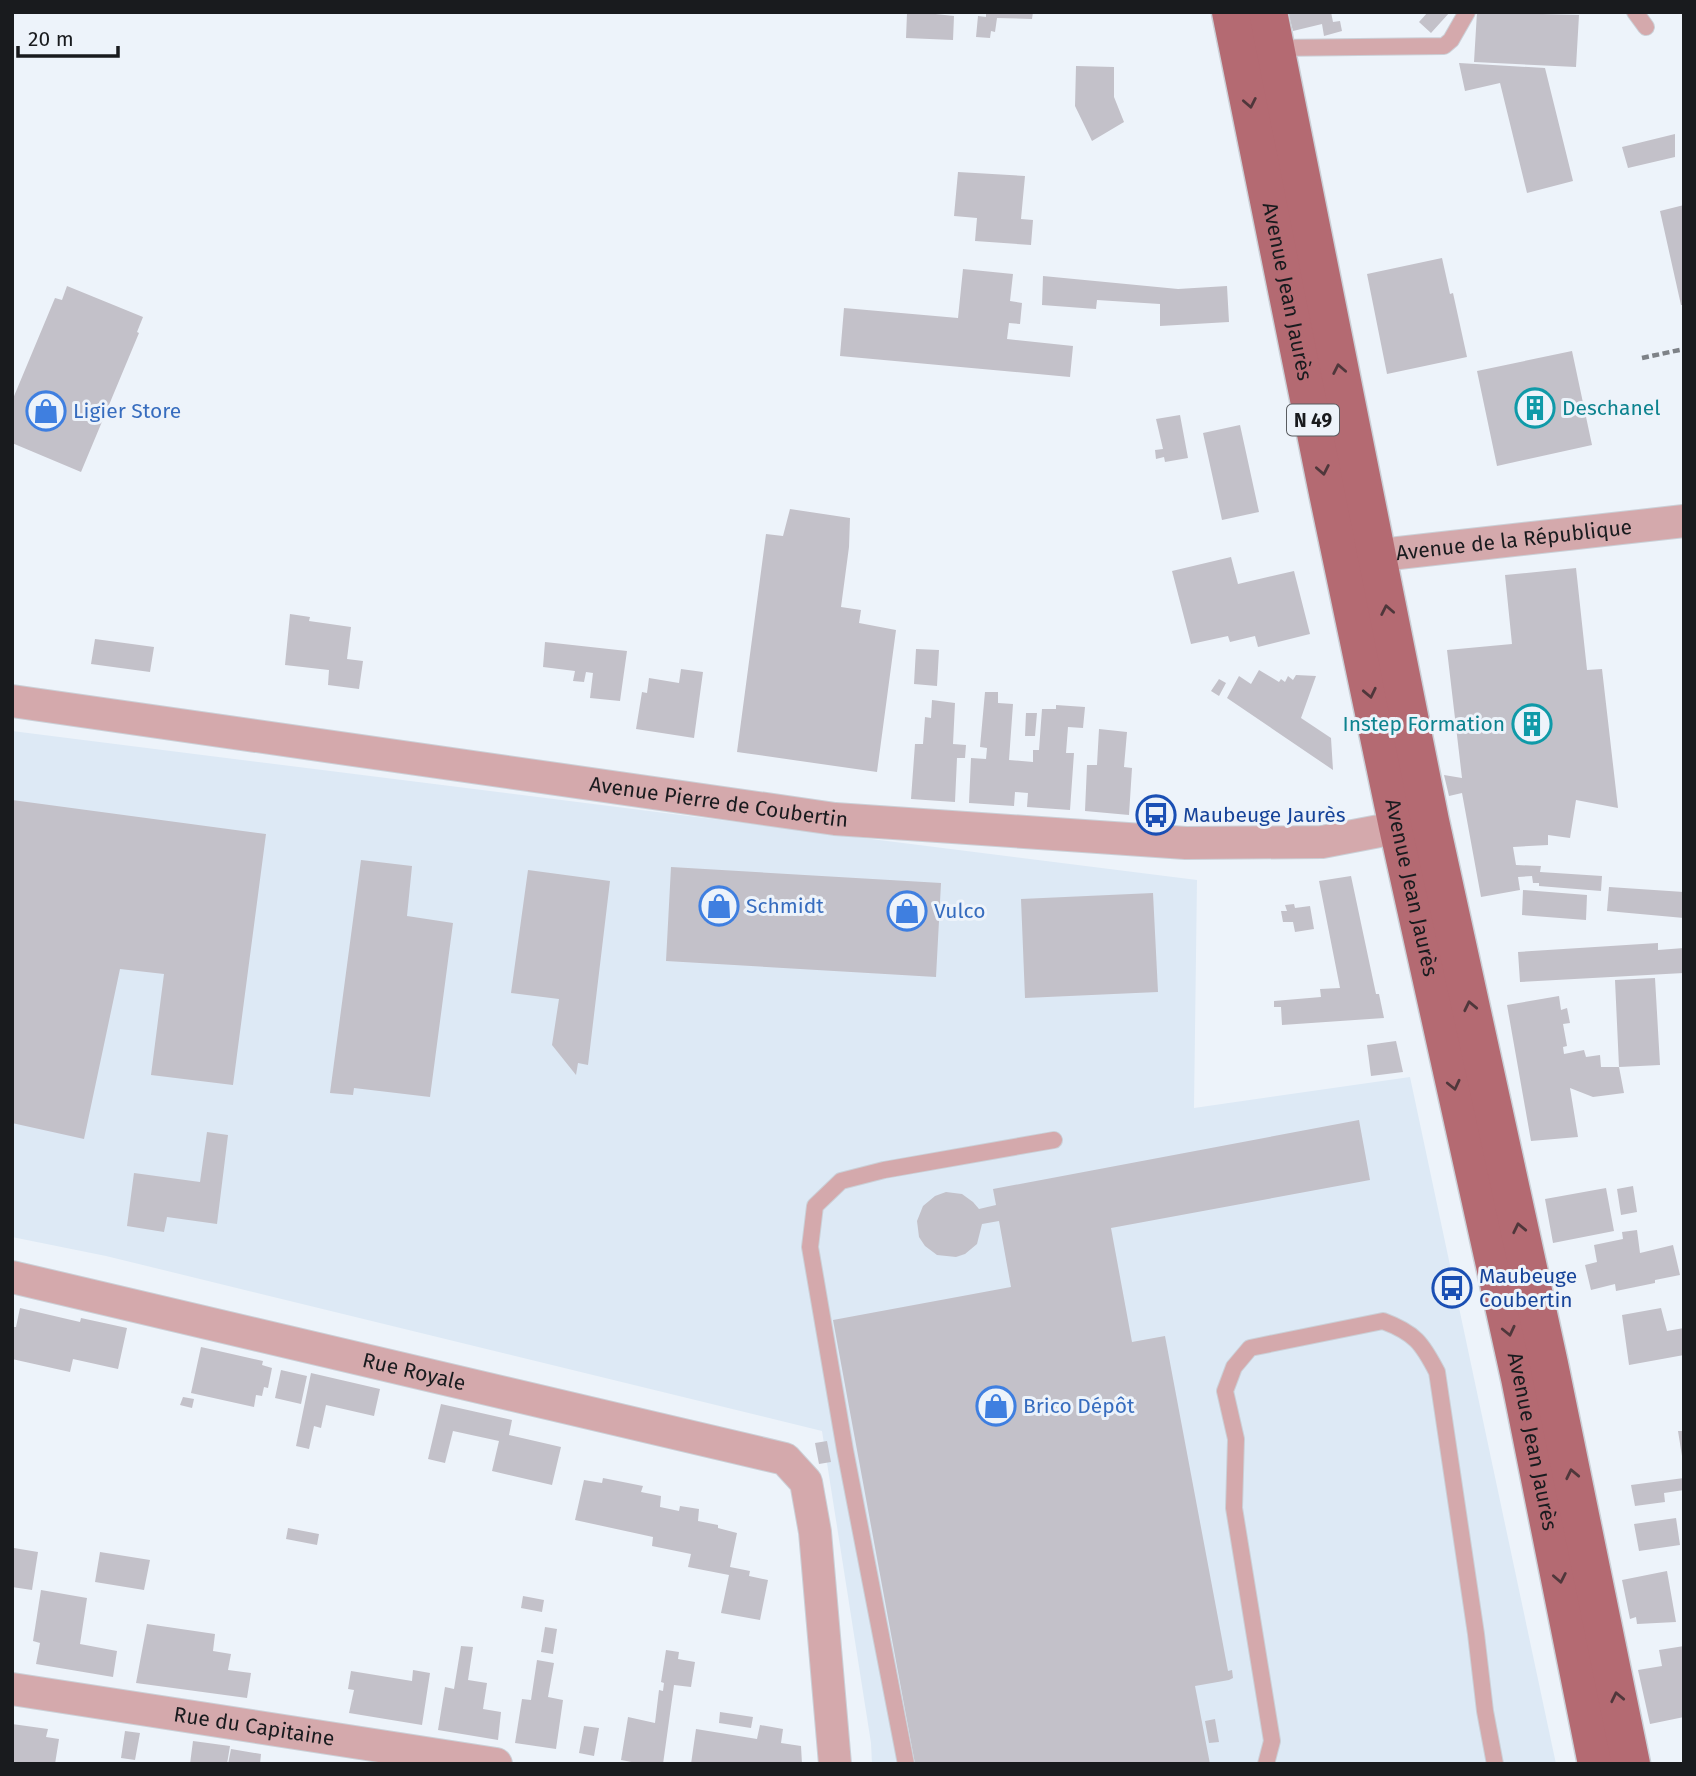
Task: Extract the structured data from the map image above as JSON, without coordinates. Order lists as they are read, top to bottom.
{
  "streets": {
    "main road": ["Avenue Jean Jaurès", "N 49"],
    "street": [
      "Avenue de la République",
      "Avenue Pierre de Coubertin",
      "Rue Royale",
      "Rue du Capitaine"
    ]
  },
  "crossings": [
    ["Avenue Jean Jaurès", "Avenue de la République"],
    ["Avenue Jean Jaurès", "Avenue Pierre de Coubertin"]
  ],
  "places": {
    "building": ["Deschanel", "Instep Formation"],
    "shop": [
      "Ligier Store",
      "Schmidt",
      "Vulco",
      "Brico Dépôt"
    ],
    "bus stop": ["Maubeuge Jaurès", "Maubeuge Coubertin"]
  },
  "scale_bar": "20 m"
}
